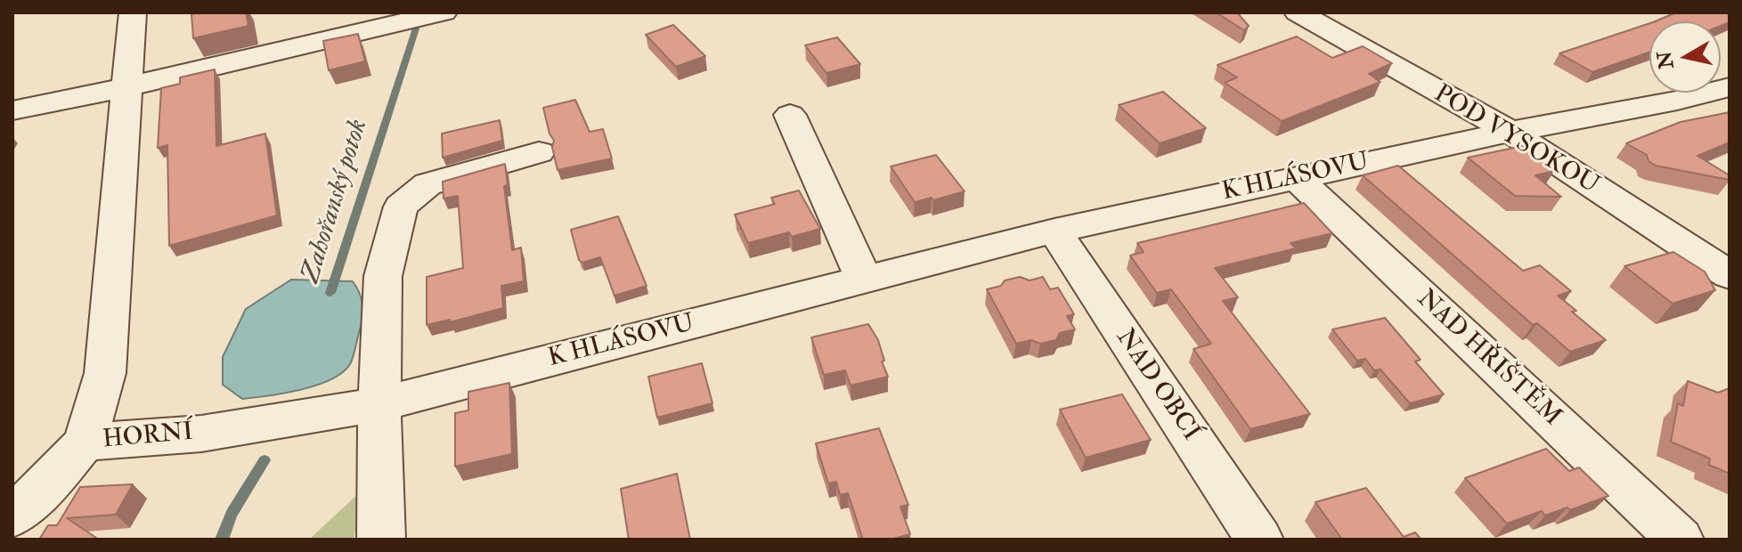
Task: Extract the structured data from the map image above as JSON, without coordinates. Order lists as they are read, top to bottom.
{
  "streets": {
    "street": [
      "POD VYSOKOU",
      "K HLÁSOVU",
      "NAD HŘIŠTĚM",
      "NAD OBCÍ",
      "HORNÍ"
    ]
  },
  "crossings": [
    ["POD VYSOKOU", "K HLÁSOVU"],
    ["K HLÁSOVU", "NAD HŘIŠTĚM"],
    ["K HLÁSOVU", "NAD OBCÍ"],
    ["K HLÁSOVU", "HORNÍ"]
  ],
  "water": ["Zahořanský potok"],
  "north": "left"
}
